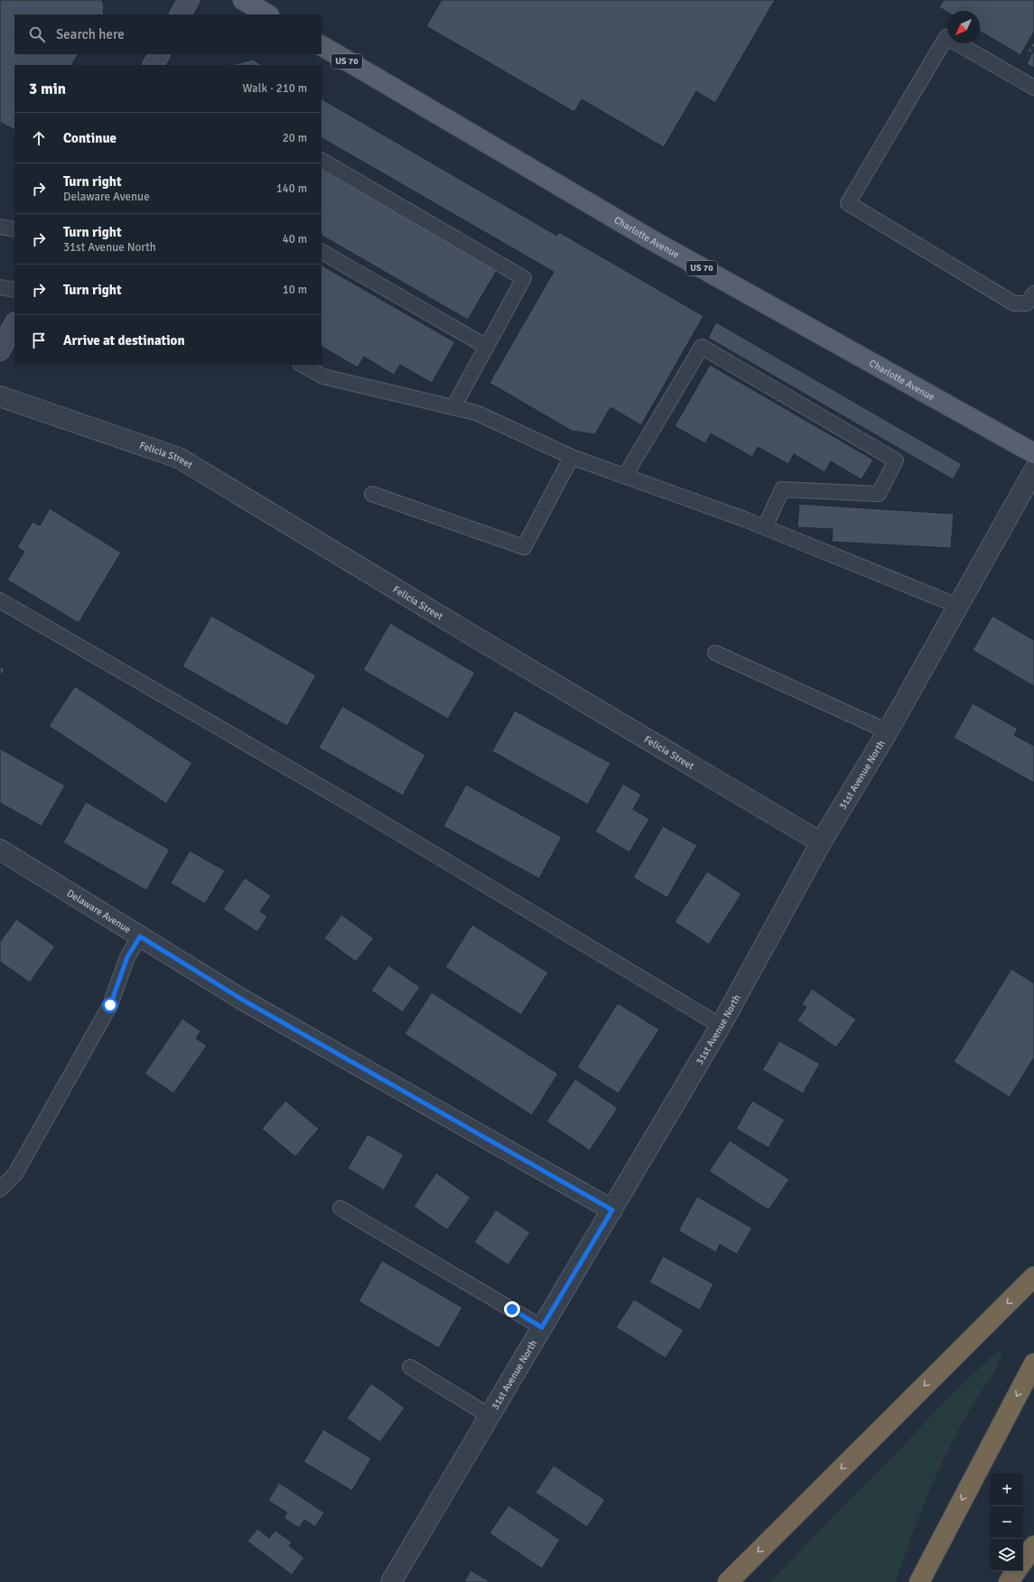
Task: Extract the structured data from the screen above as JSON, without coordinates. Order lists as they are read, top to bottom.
{
  "streets": {
    "main road": ["US 70", "Charlotte Avenue"],
    "street": ["Felicia Street", "31st Avenue North", "Delaware Avenue"]
  },
  "crossings": [
    ["Felicia Street", "31st Avenue North"],
    ["31st Avenue North", "Delaware Avenue"]
  ],
  "north": "bottom left",
  "page": {
    "search": "Search here",
    "heading": ["3 min", "Walk · 210 m"],
    "list": [
      ["Continue", "20 m"],
      ["Turn right", "Delaware Avenue", "140 m"],
      ["Turn right", "31st Avenue North", "40 m"],
      ["Turn right", "10 m"],
      "Arrive at destination"
    ],
    "map_buttons": ["+", "−"]
  }
}
